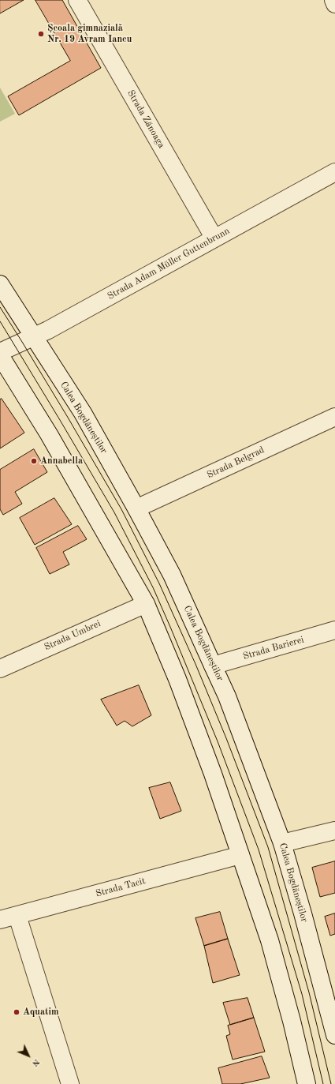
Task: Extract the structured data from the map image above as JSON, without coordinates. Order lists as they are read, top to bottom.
{
  "streets": {
    "street": [
      "Strada Zănoaga",
      "Strada Adam Müller Guttenbrunn",
      "Calea Bogdăneștilor",
      "Strada Belgrad",
      "Strada Umbrei",
      "Strada Barierei",
      "Strada Tacit"
    ]
  },
  "crossings": [
    ["Strada Zănoaga", "Strada Adam Müller Guttenbrunn"],
    ["Strada Adam Müller Guttenbrunn", "Calea Bogdăneștilor"],
    ["Calea Bogdăneștilor", "Strada Belgrad"],
    ["Calea Bogdăneștilor", "Strada Barierei"]
  ],
  "places": ["Școala gimnazială Nr. 19 Avram Iancu", "Annabella", "Aquatim"],
  "north": "bottom right"
}
